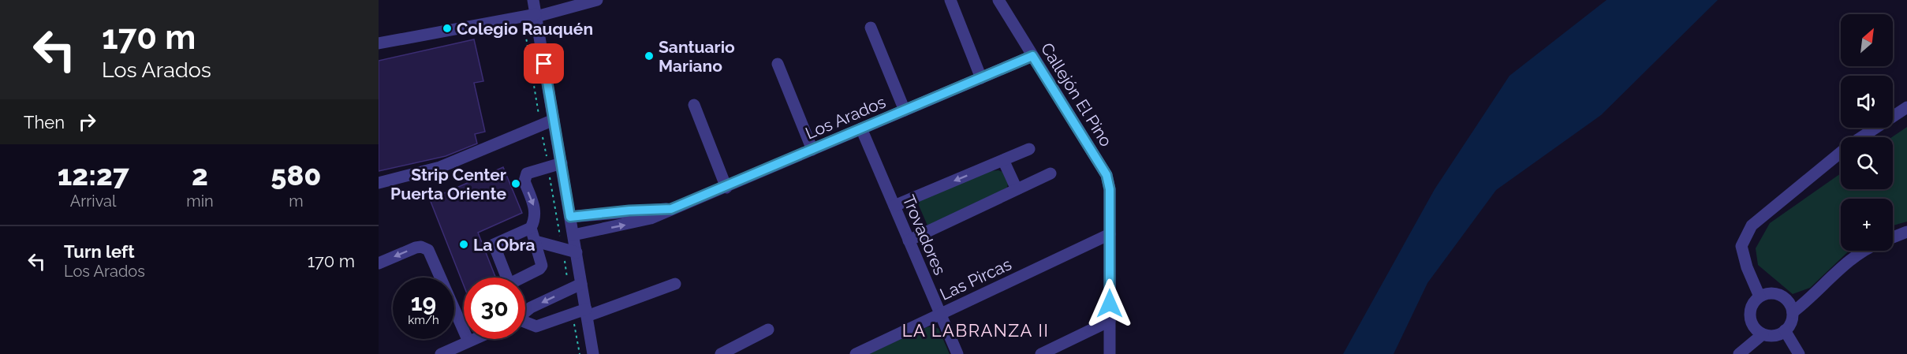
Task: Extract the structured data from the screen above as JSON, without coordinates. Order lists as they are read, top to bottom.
{
  "streets": {
    "street": [
      "Callejón El Pino",
      "Los Arados",
      "Trovadores",
      "Las Pircas"
    ]
  },
  "crossings": [
    ["Callejón El Pino", "Los Arados"],
    ["Callejón El Pino", "Las Pircas"],
    ["Los Arados", "Trovadores"],
    ["Trovadores", "Las Pircas"]
  ],
  "districts": ["LA LABRANZA II"],
  "places": [
    "Colegio Rauquén",
    "Santuario Mariano",
    "Strip Center Puerta Oriente",
    "La Obra"
  ],
  "north": "top right",
  "page": {
    "turn": ["170 m", "Los Arados"],
    "map_buttons": "+",
    "then": "Then",
    "eta": [
      "12:27",
      "Arrival",
      "2",
      "min",
      "580",
      "m"
    ],
    "list": [
      {
        "name": "Turn left",
        "note": "Los Arados",
        "value": "170 m"
      }
    ],
    "speed": "19 km/h",
    "limit": "30"
  }
}
